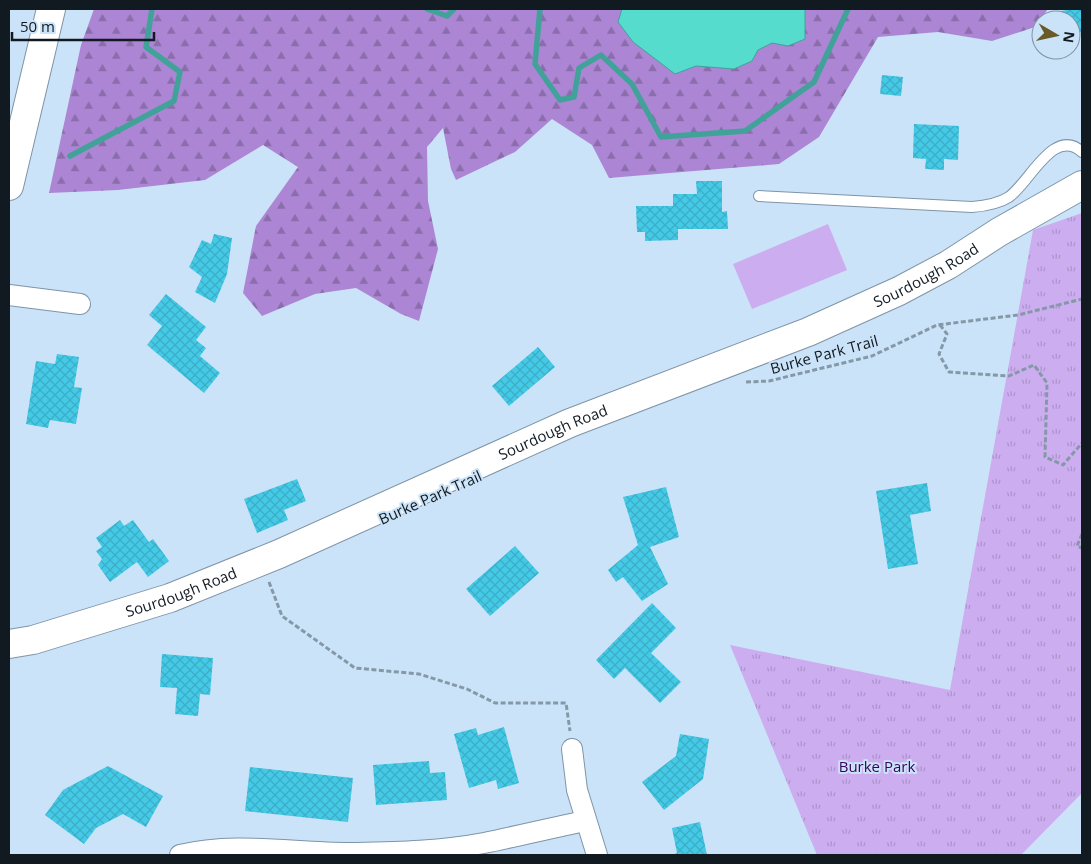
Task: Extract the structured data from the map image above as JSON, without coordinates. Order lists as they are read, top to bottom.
{
  "streets": {
    "street": ["Sourdough Road"],
    "path": ["Burke Park Trail"]
  },
  "parks": ["Burke Park"],
  "scale_bar": "50 m",
  "north": "right"
}
